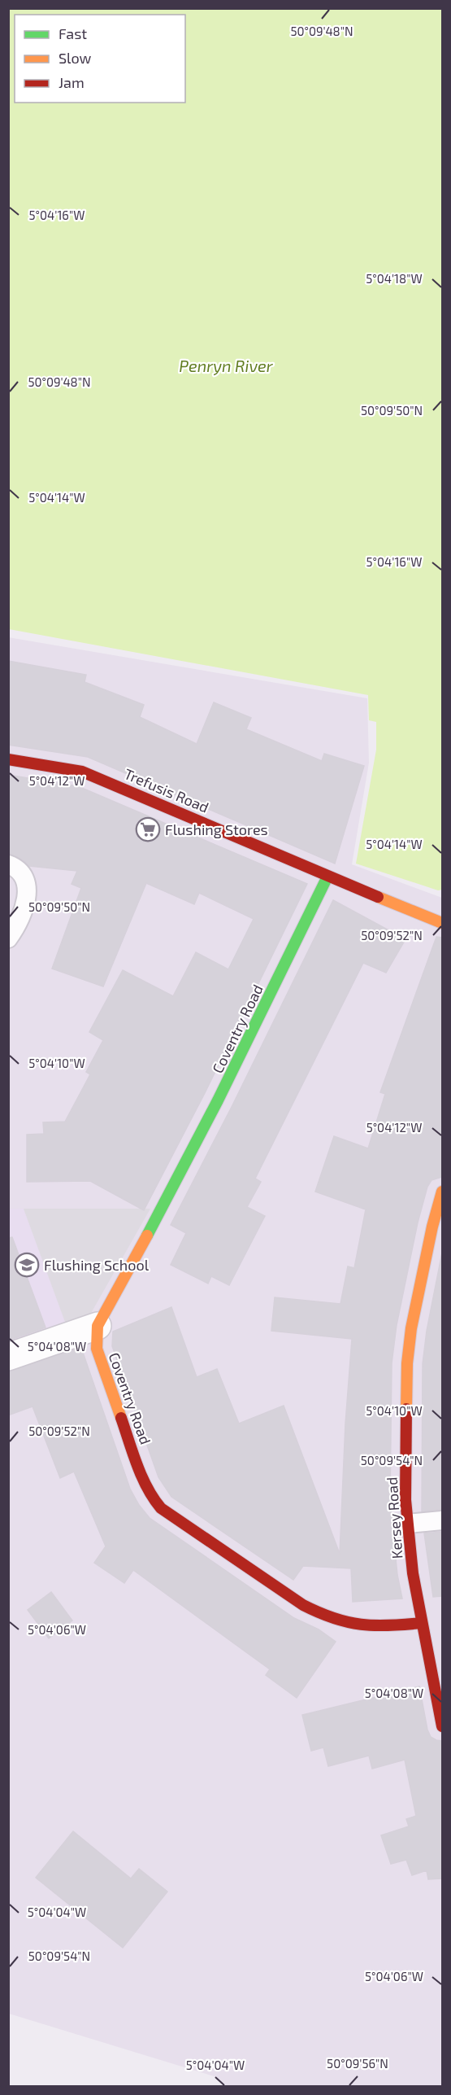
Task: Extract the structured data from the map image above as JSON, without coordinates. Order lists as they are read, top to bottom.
{
  "streets": {
    "street": ["Trefusis Road", "Coventry Road", "Kersey Road"]
  },
  "crossings": [
    ["Trefusis Road", "Coventry Road"],
    ["Coventry Road", "Kersey Road"]
  ],
  "water": ["Penryn River"],
  "places": {
    "supermarket": ["Flushing Stores"],
    "school or university": ["Flushing School"]
  },
  "legend": ["Fast", "Slow", "Jam"],
  "coordinates": [
    "50°09'48\"N",
    "5°04'16\"W",
    "5°04'18\"W",
    "50°09'50\"N",
    "5°04'14\"W",
    "5°04'12\"W",
    "50°09'52\"N",
    "5°04'10\"W",
    "5°04'08\"W",
    "50°09'54\"N",
    "5°04'06\"W",
    "5°04'04\"W",
    "50°09'56\"N"
  ]
}
